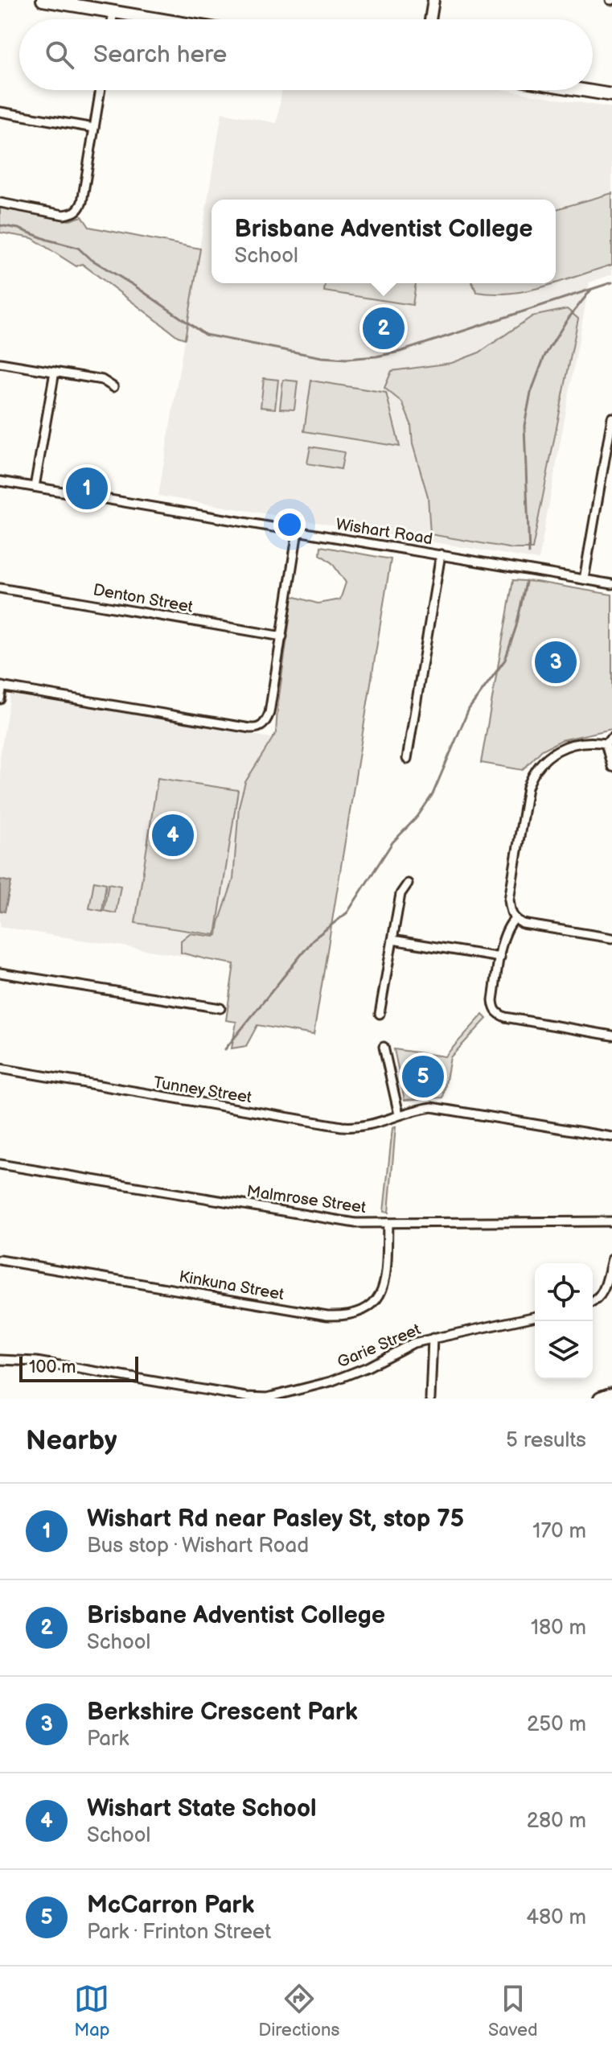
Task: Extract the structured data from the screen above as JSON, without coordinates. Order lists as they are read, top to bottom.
{
  "streets": {
    "street": [
      "Wishart Road",
      "Denton Street",
      "Tunney Street",
      "Malmrose Street",
      "Kinkuna Street",
      "Garie Street"
    ]
  },
  "crossings": [
    ["Malmrose Street", "Kinkuna Street"]
  ],
  "scale_bar": "100 m",
  "page": {
    "search": "Search here",
    "popup": ["Brisbane Adventist College", "School"],
    "pins": [
      "2",
      "1",
      "3",
      "4",
      "5"
    ],
    "scale": "100 m",
    "heading": ["Nearby", "5 results"],
    "list": [
      {
        "mark": "1",
        "name": "Wishart Rd near Pasley St, stop 75",
        "note": "Bus stop · Wishart Road",
        "value": "170 m"
      },
      {
        "mark": "2",
        "name": "Brisbane Adventist College",
        "note": "School",
        "value": "180 m"
      },
      {
        "mark": "3",
        "name": "Berkshire Crescent Park",
        "note": "Park",
        "value": "250 m"
      },
      {
        "mark": "4",
        "name": "Wishart State School",
        "note": "School",
        "value": "280 m"
      },
      {
        "mark": "5",
        "name": "McCarron Park",
        "note": "Park · Frinton Street",
        "value": "480 m"
      }
    ],
    "nav": ["Map", "Directions", "Saved"]
  }
}
